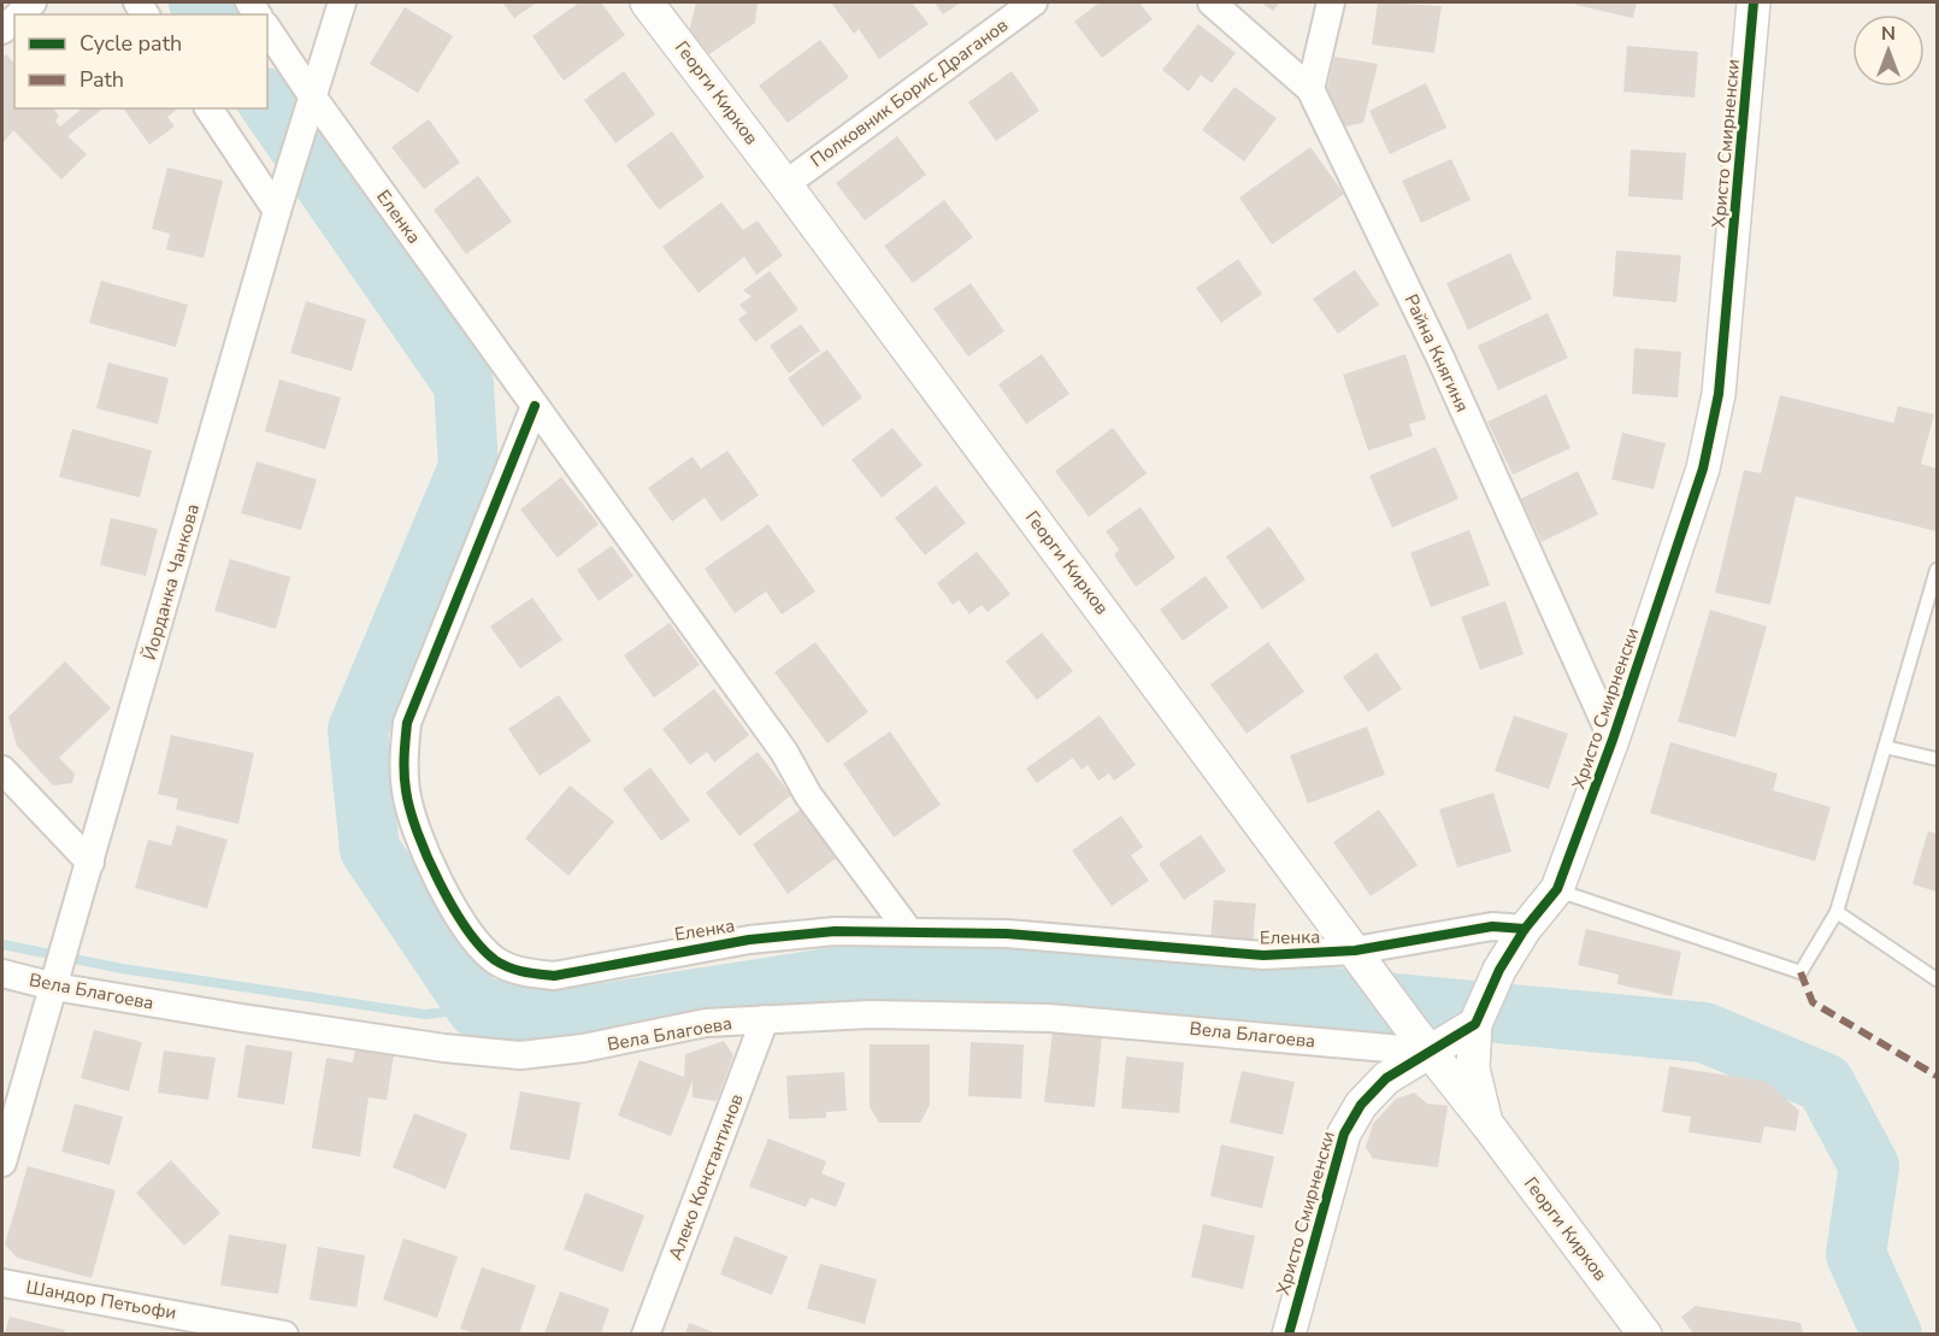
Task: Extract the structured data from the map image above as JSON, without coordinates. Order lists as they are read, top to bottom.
{
  "streets": {
    "street": [
      "Георги Кирков",
      "Полковник Борис Драганов",
      "Христо Смирненски",
      "Еленка",
      "Райна Княгиня",
      "Йорданка Чанкова",
      "Вела Благоева",
      "Алеко Константинов",
      "Шандор Петьофи"
    ]
  },
  "crossings": [
    ["Георги Кирков", "Полковник Борис Драганов"],
    ["Георги Кирков", "Христо Смирненски"],
    ["Георги Кирков", "Еленка"],
    ["Георги Кирков", "Вела Благоева"],
    ["Христо Смирненски", "Еленка"],
    ["Христо Смирненски", "Райна Княгиня"],
    ["Христо Смирненски", "Вела Благоева"],
    ["Еленка", "Йорданка Чанкова"],
    ["Йорданка Чанкова", "Вела Благоева"],
    ["Вела Благоева", "Алеко Константинов"]
  ],
  "legend": ["Cycle path", "Path"],
  "north": "top"
}
